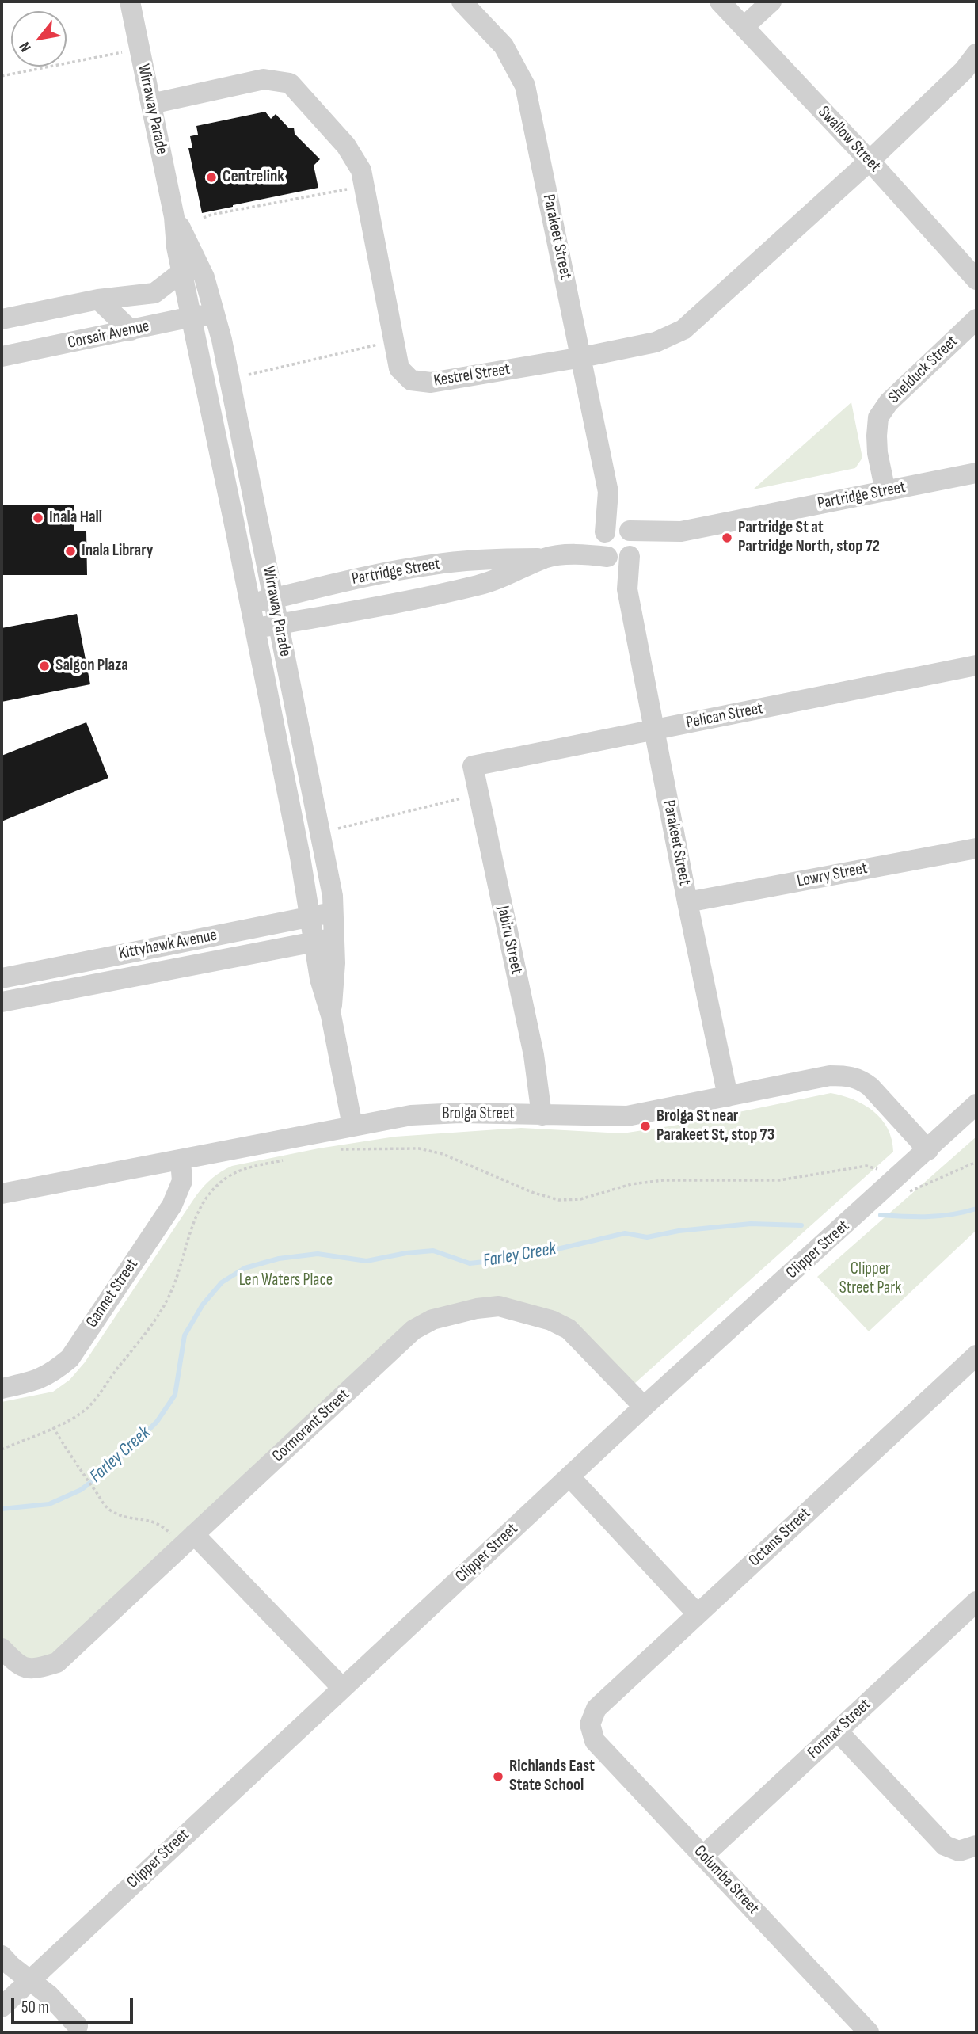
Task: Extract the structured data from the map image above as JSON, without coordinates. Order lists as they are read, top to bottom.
{
  "streets": {
    "street": [
      "Wirraway Parade",
      "Swallow Street",
      "Parakeet Street",
      "Corsair Avenue",
      "Shelduck Street",
      "Kestrel Street",
      "Partridge Street",
      "Pelican Street",
      "Lowry Street",
      "Jabiru Street",
      "Kittyhawk Avenue",
      "Brolga Street",
      "Clipper Street",
      "Gannet Street",
      "Cormorant Street",
      "Octans Street",
      "Formax Street",
      "Columba Street"
    ]
  },
  "crossings": [
    ["Wirraway Parade", "Corsair Avenue"],
    ["Wirraway Parade", "Kestrel Street"],
    ["Wirraway Parade", "Partridge Street"],
    ["Wirraway Parade", "Kittyhawk Avenue"],
    ["Wirraway Parade", "Brolga Street"],
    ["Swallow Street", "Kestrel Street"],
    ["Parakeet Street", "Kestrel Street"],
    ["Parakeet Street", "Partridge Street"],
    ["Parakeet Street", "Pelican Street"],
    ["Parakeet Street", "Lowry Street"],
    ["Parakeet Street", "Brolga Street"],
    ["Shelduck Street", "Partridge Street"],
    ["Pelican Street", "Jabiru Street"],
    ["Jabiru Street", "Brolga Street"],
    ["Brolga Street", "Clipper Street"],
    ["Brolga Street", "Gannet Street"],
    ["Clipper Street", "Cormorant Street"],
    ["Octans Street", "Columba Street"],
    ["Formax Street", "Columba Street"]
  ],
  "water": ["Farley Creek"],
  "parks": ["Clipper Street Park", "Len Waters Place"],
  "places": [
    "Centrelink",
    "Inala Hall",
    "Partridge St at Partridge North, stop 72",
    "Inala Library",
    "Saigon Plaza",
    "Brolga St near Parakeet St, stop 73",
    "Richlands East State School"
  ],
  "scale_bar": "50 m",
  "north": "bottom left"
}
